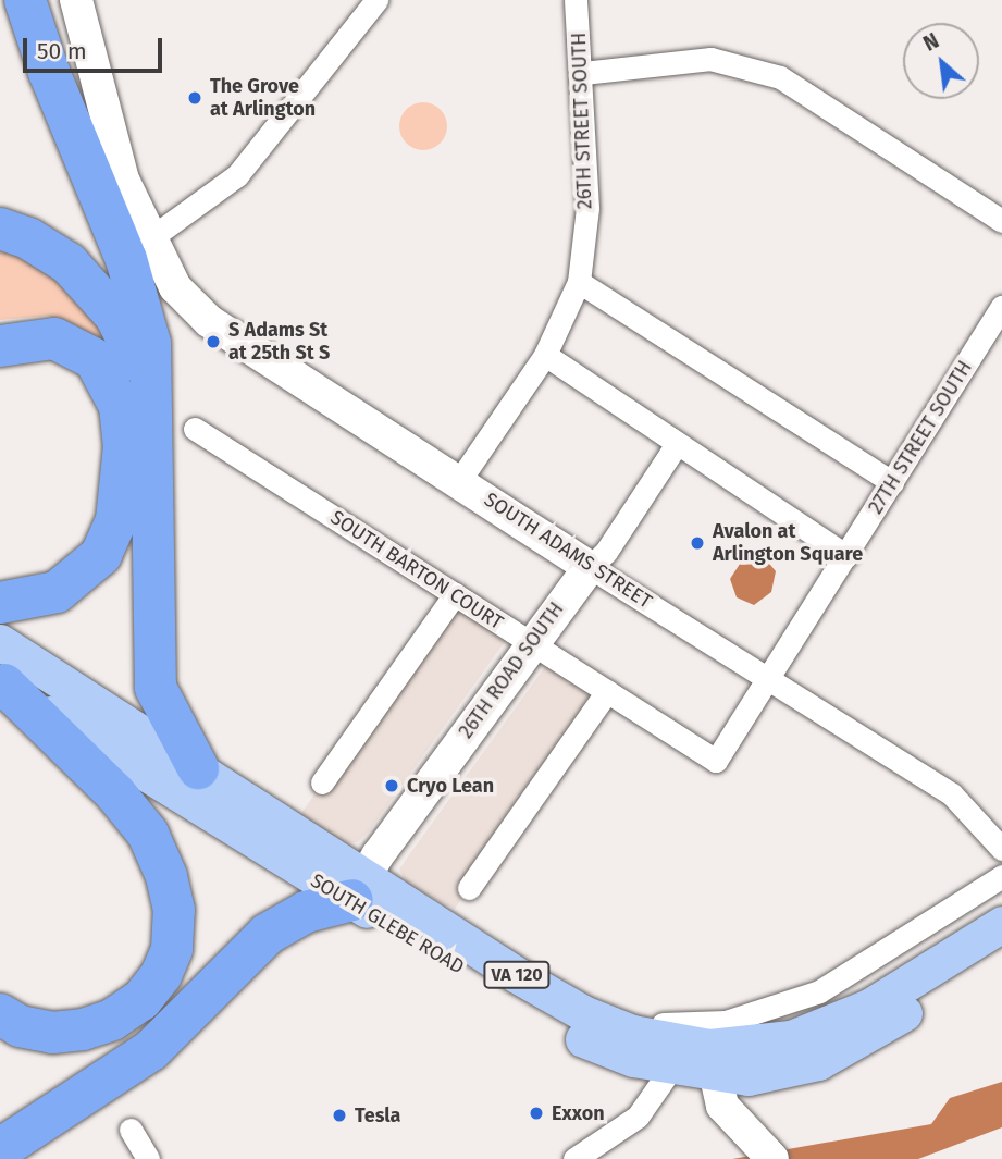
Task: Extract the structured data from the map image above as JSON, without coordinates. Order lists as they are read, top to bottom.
{
  "streets": {
    "main road": ["SOUTH GLEBE ROAD", "VA 120"],
    "street": [
      "26TH STREET SOUTH",
      "27TH STREET SOUTH",
      "SOUTH ADAMS STREET",
      "SOUTH BARTON COURT",
      "26TH ROAD SOUTH"
    ]
  },
  "crossings": [
    ["26TH STREET SOUTH", "SOUTH ADAMS STREET"],
    ["27TH STREET SOUTH", "SOUTH ADAMS STREET"],
    ["27TH STREET SOUTH", "SOUTH BARTON COURT"],
    ["SOUTH ADAMS STREET", "26TH ROAD SOUTH"],
    ["SOUTH BARTON COURT", "26TH ROAD SOUTH"],
    ["26TH ROAD SOUTH", "SOUTH GLEBE ROAD"]
  ],
  "places": [
    "The Grove at Arlington",
    "S Adams St at 25th St S",
    "Avalon at Arlington Square",
    "Cryo Lean",
    "Exxon",
    "Tesla"
  ],
  "scale_bar": "50 m",
  "north": "top left"
}
